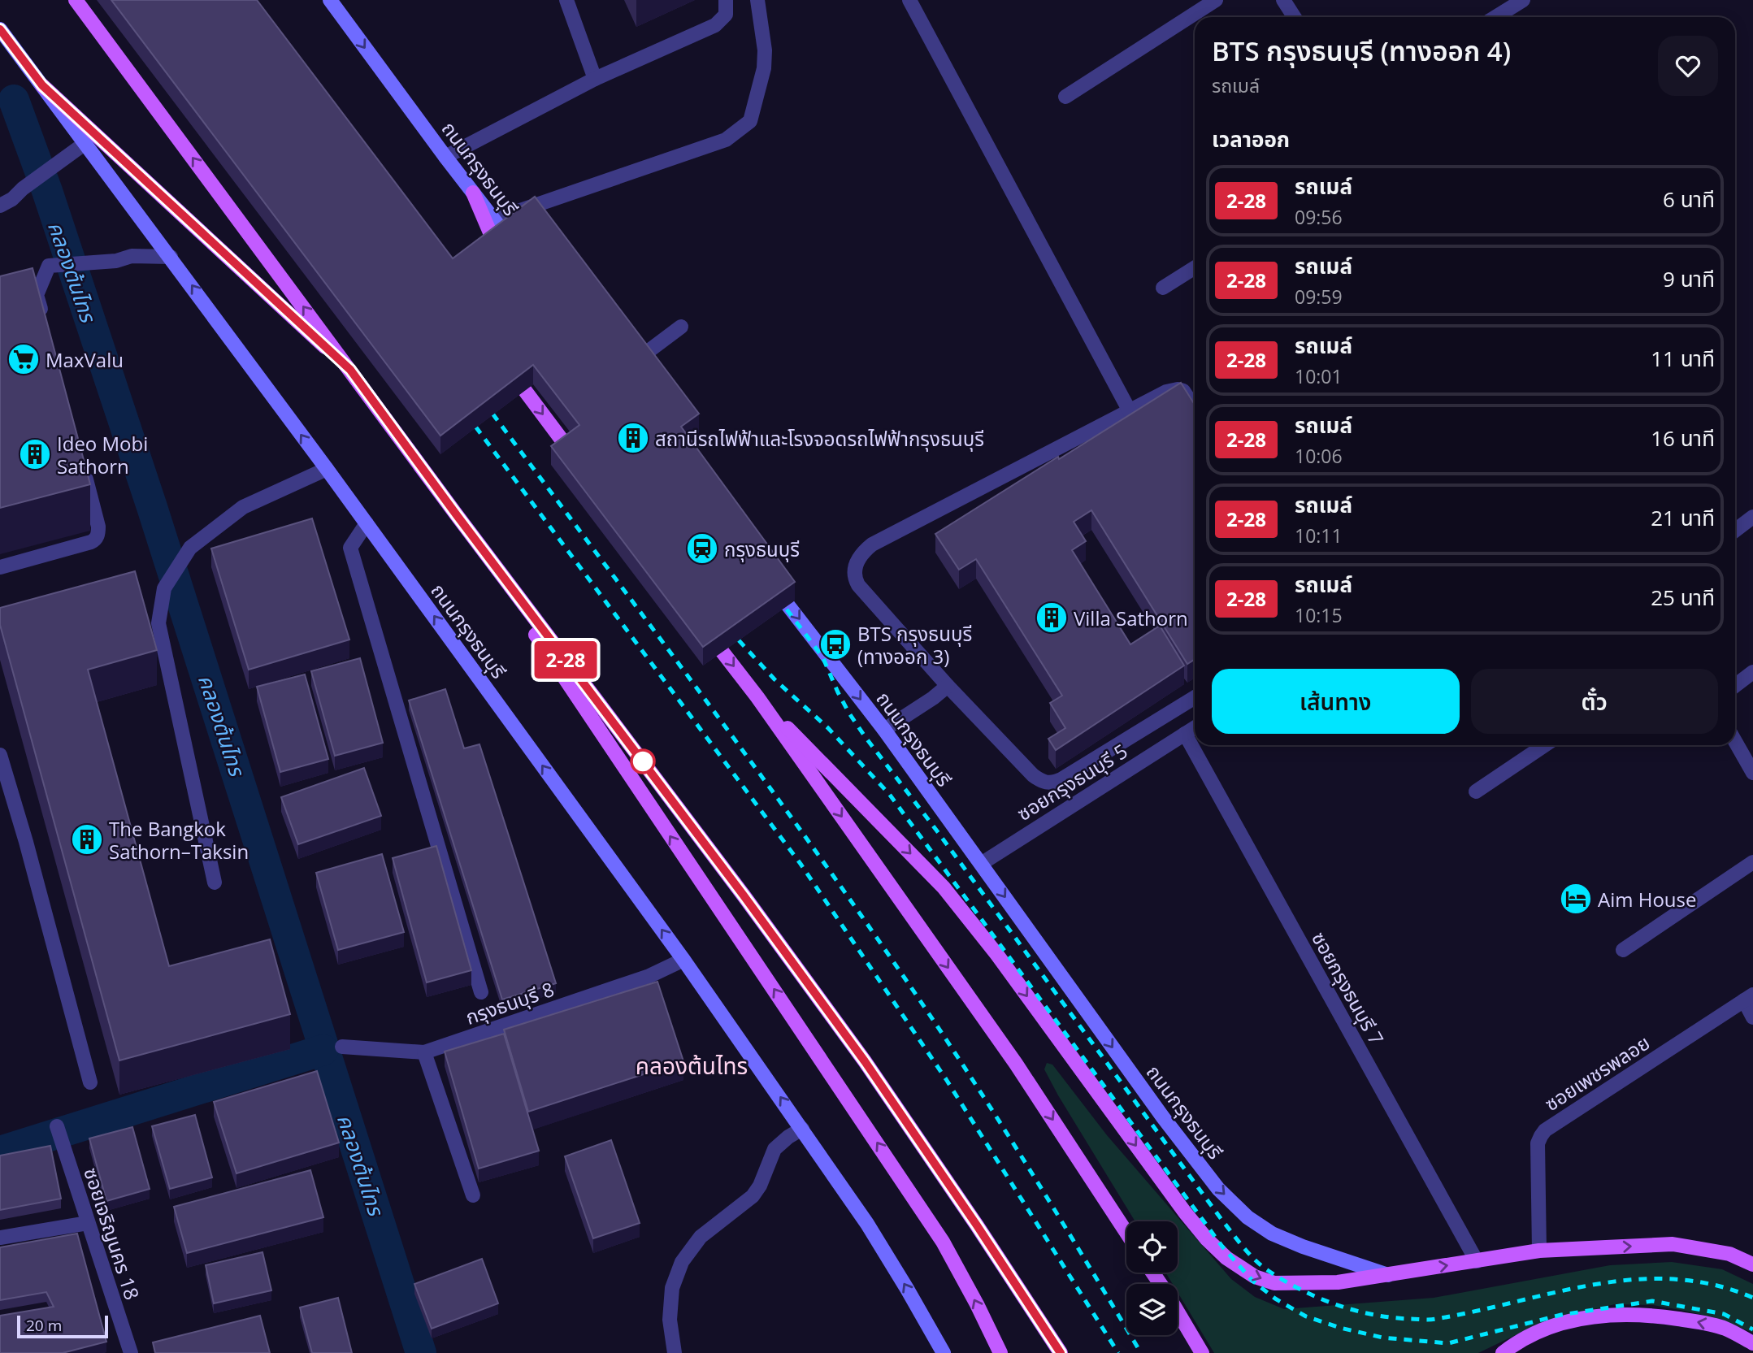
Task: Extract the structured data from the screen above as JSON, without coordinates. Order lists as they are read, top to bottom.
{
  "streets": {
    "main road": ["ถนนกรุงธนบุรี"],
    "street": [
      "ซอยกรุงธนบุรี 5",
      "ซอยกรุงธนบุรี 7",
      "กรุงธนบุรี 8",
      "ซอยเพชรพลอย",
      "ซอยเจริญนคร 18"
    ]
  },
  "crossings": [
    ["ถนนกรุงธนบุรี", "ซอยกรุงธนบุรี 5"],
    ["ถนนกรุงธนบุรี", "กรุงธนบุรี 8"],
    ["ซอยกรุงธนบุรี 5", "ซอยกรุงธนบุรี 7"]
  ],
  "districts": ["คลองต้นไทร"],
  "water": ["คลองต้นไทร"],
  "places": {
    "supermarket": ["MaxValu"],
    "building": [
      "สถานีรถไฟฟ้าและโรงจอดรถไฟฟ้ากรุงธนบุรี",
      "Ideo Mobi Sathorn",
      "Villa Sathorn",
      "The Bangkok Sathorn–Taksin"
    ],
    "station": ["กรุงธนบุรี"],
    "bus stop": ["BTS กรุงธนบุรี (ทางออก 3)"],
    "hotel": ["Aim House"]
  },
  "lines": ["bus line 2-28"],
  "scale_bar": "20 m",
  "page": {
    "on_map": "2-28",
    "heading": [
      ["BTS กรุงธนบุรี (ทางออก 4)", "รถเมล์"],
      "เวลาออก"
    ],
    "list": [
      {
        "mark": "2-28",
        "name": "รถเมล์",
        "note": "09:56",
        "value": "6 นาที"
      },
      {
        "mark": "2-28",
        "name": "รถเมล์",
        "note": "09:59",
        "value": "9 นาที"
      },
      {
        "mark": "2-28",
        "name": "รถเมล์",
        "note": "10:01",
        "value": "11 นาที"
      },
      {
        "mark": "2-28",
        "name": "รถเมล์",
        "note": "10:06",
        "value": "16 นาที"
      },
      {
        "mark": "2-28",
        "name": "รถเมล์",
        "note": "10:11",
        "value": "21 นาที"
      },
      {
        "mark": "2-28",
        "name": "รถเมล์",
        "note": "10:15",
        "value": "25 นาที"
      }
    ],
    "buttons": ["เส้นทาง", "ตั๋ว"],
    "scale": "20 m"
  }
}
